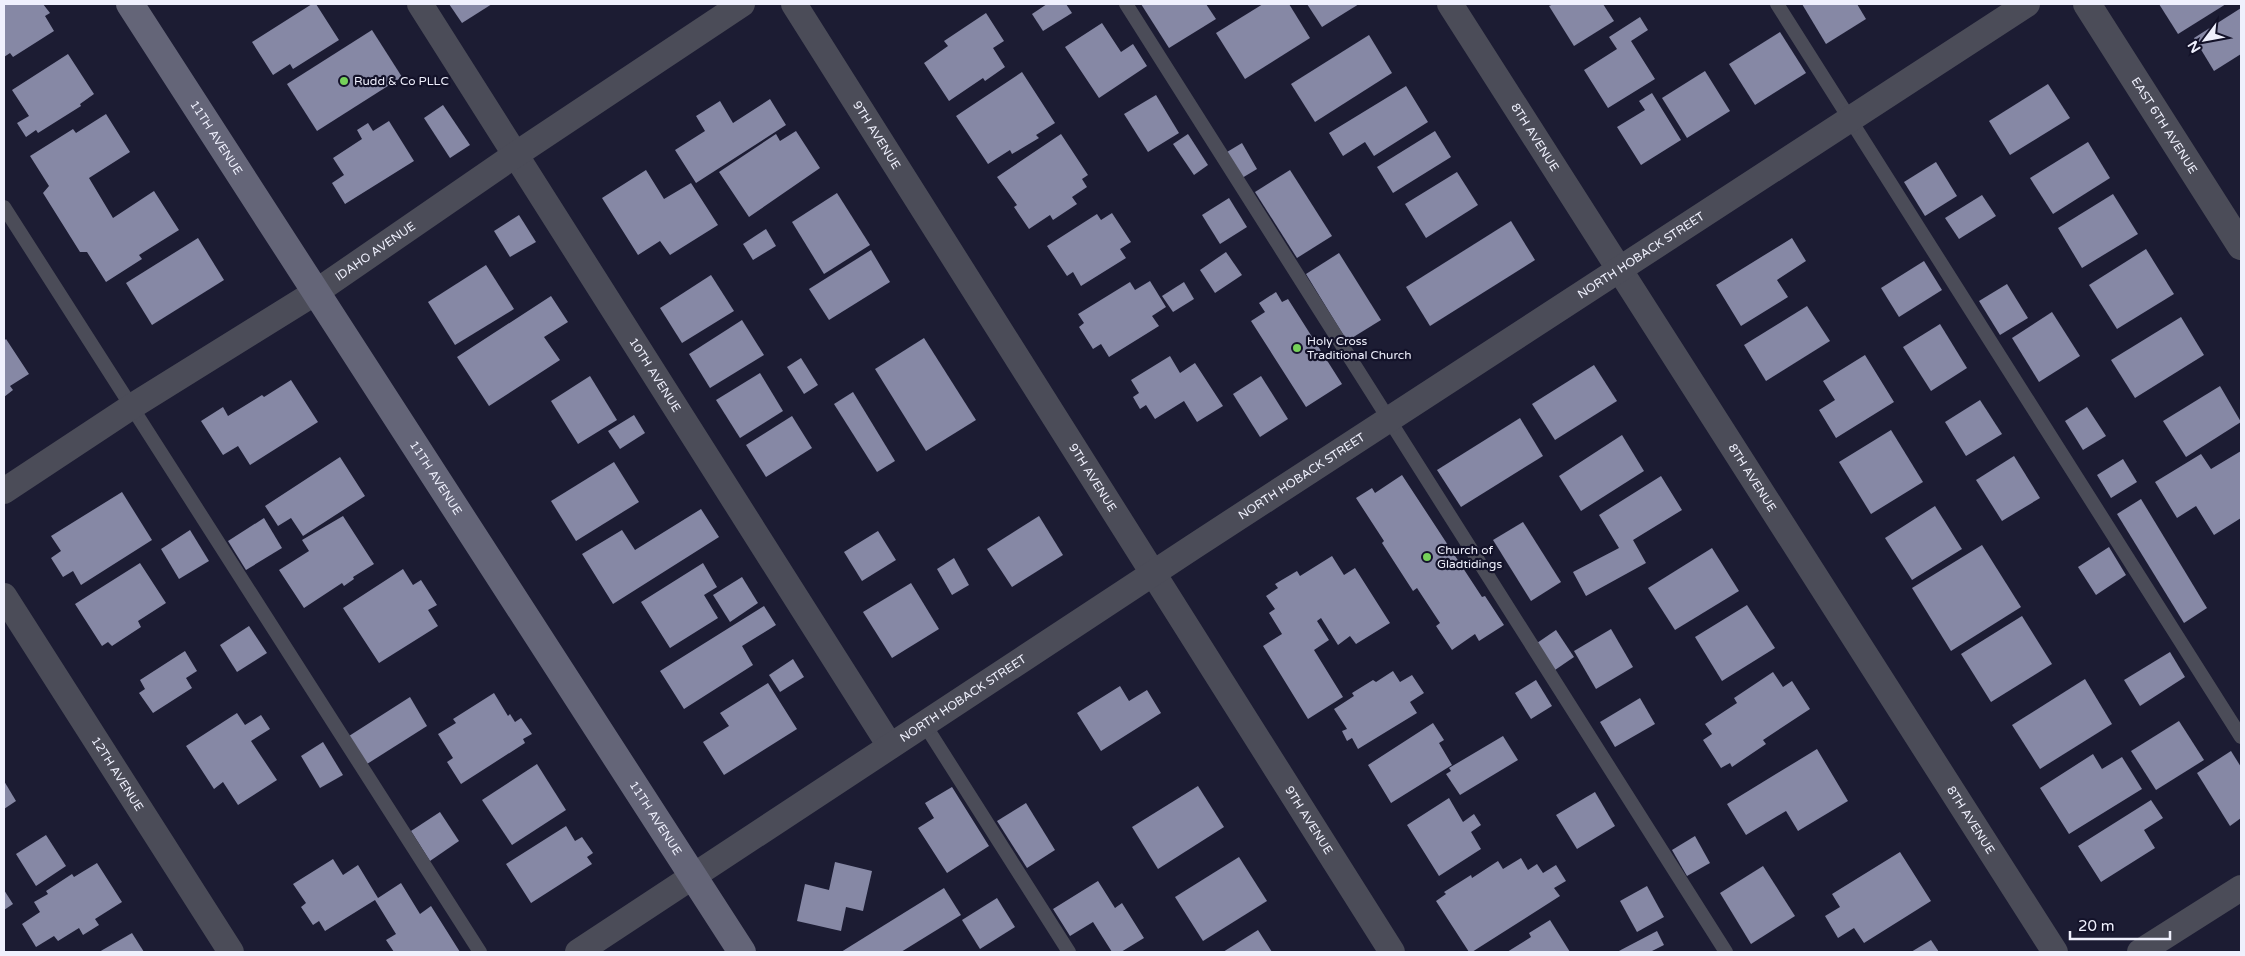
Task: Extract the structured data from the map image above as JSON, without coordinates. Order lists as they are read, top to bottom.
{
  "streets": {
    "main road": ["11TH AVENUE"],
    "street": [
      "EAST 6TH AVENUE",
      "9TH AVENUE",
      "8TH AVENUE",
      "IDAHO AVENUE",
      "NORTH HOBACK STREET",
      "10TH AVENUE",
      "12TH AVENUE"
    ]
  },
  "crossings": [
    ["9TH AVENUE", "NORTH HOBACK STREET"],
    ["8TH AVENUE", "NORTH HOBACK STREET"],
    ["11TH AVENUE", "IDAHO AVENUE"],
    ["11TH AVENUE", "NORTH HOBACK STREET"],
    ["IDAHO AVENUE", "10TH AVENUE"],
    ["NORTH HOBACK STREET", "10TH AVENUE"]
  ],
  "places": ["Rudd & Co PLLC", "Holy Cross Traditional Church", "Church of Gladtidings"],
  "scale_bar": "20 m",
  "north": "bottom left"
}
